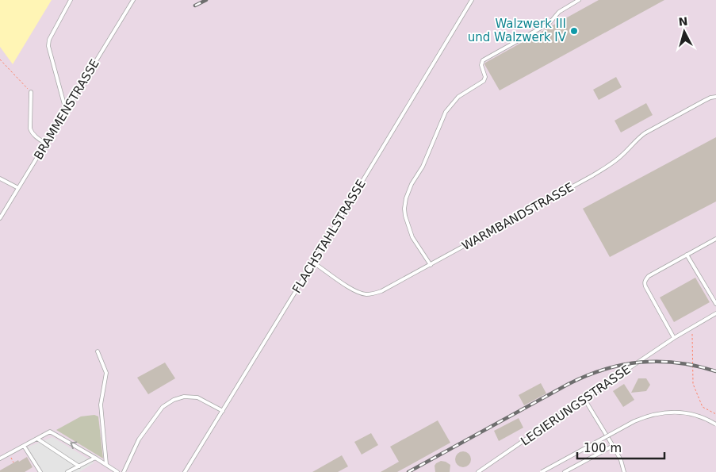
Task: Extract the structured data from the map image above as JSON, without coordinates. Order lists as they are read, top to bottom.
{
  "streets": {
    "lane": [
      "BRAMMENSTRASSE",
      "WARMBANDSTRASSE",
      "FLACHSTAHLSTRASSE",
      "LEGIERUNGSSTRASSE"
    ]
  },
  "crossings": [
    ["WARMBANDSTRASSE", "FLACHSTAHLSTRASSE"]
  ],
  "places": ["Walzwerk III und Walzwerk IV"],
  "scale_bar": "100 m",
  "north": "top"
}
